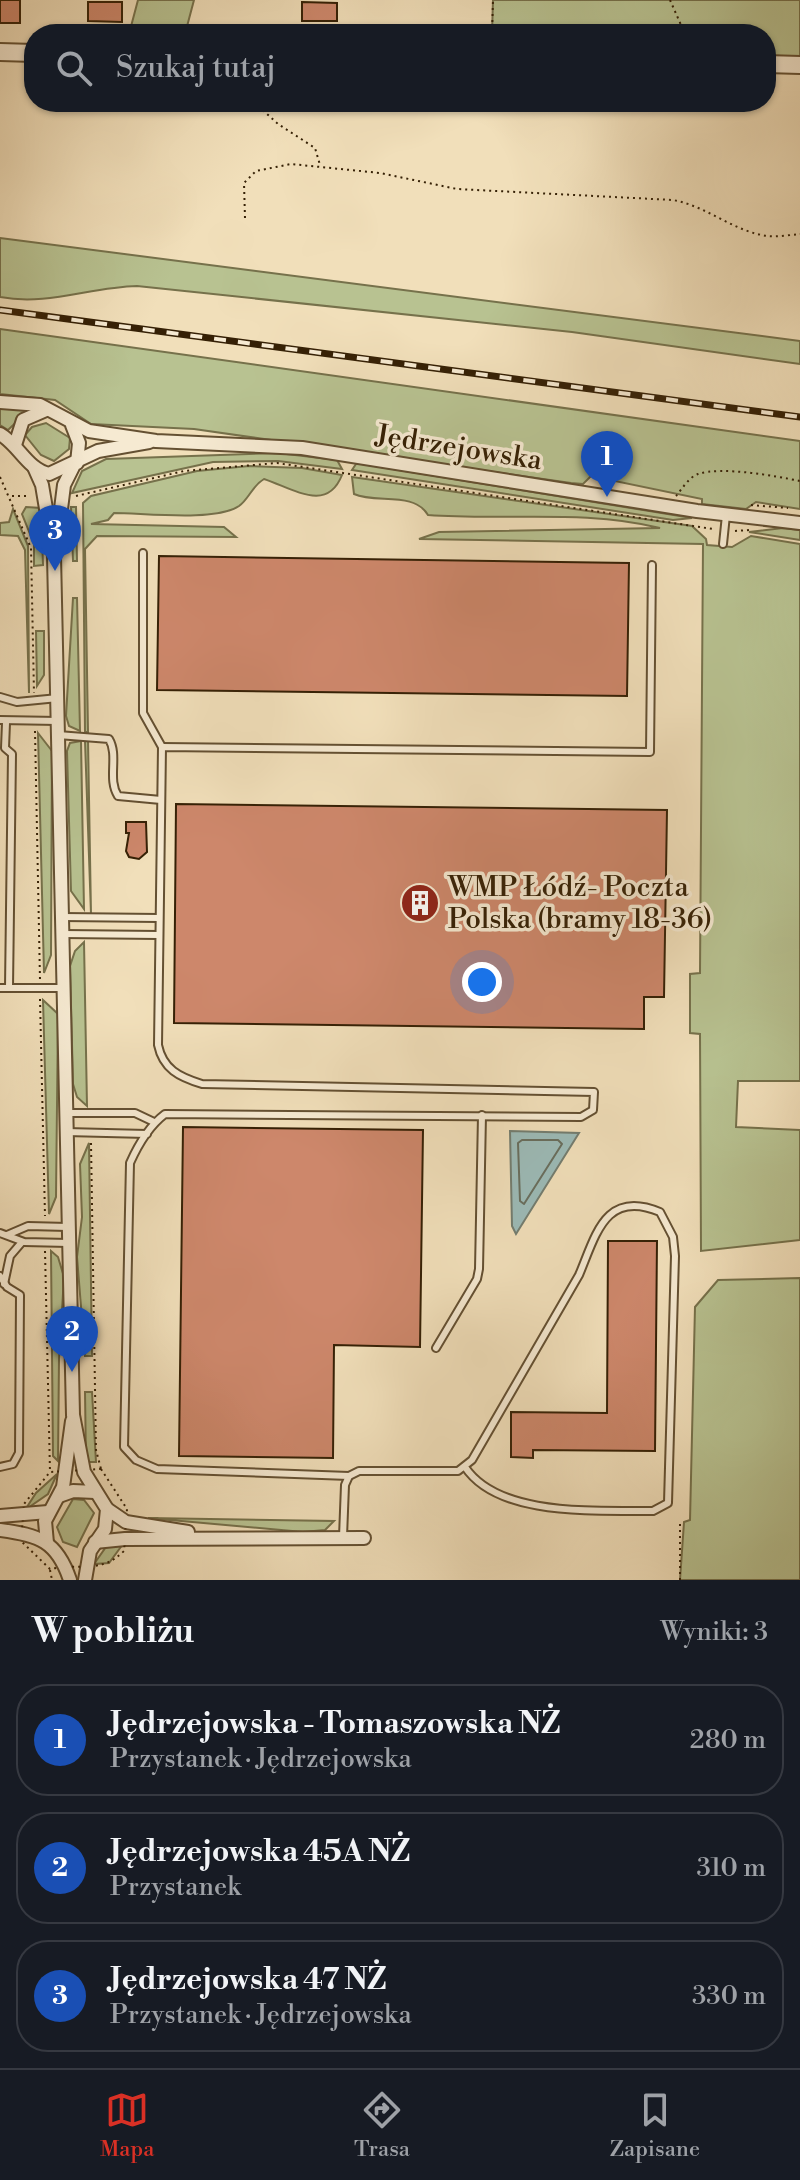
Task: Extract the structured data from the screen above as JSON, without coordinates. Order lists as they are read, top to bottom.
{
  "streets": {
    "street": ["Jędrzejowska"]
  },
  "places": {
    "building": ["WMP Łódź- Poczta Polska (bramy 18-36)"]
  },
  "page": {
    "search": "Szukaj tutaj",
    "pins": ["1", "3", "2"],
    "heading": ["W pobliżu", "Wyniki: 3"],
    "list": [
      {
        "mark": "1",
        "name": "Jędrzejowska - Tomaszowska NŻ",
        "note": "Przystanek · Jędrzejowska",
        "value": "280 m"
      },
      {
        "mark": "2",
        "name": "Jędrzejowska 45A NŻ",
        "note": "Przystanek",
        "value": "310 m"
      },
      {
        "mark": "3",
        "name": "Jędrzejowska 47 NŻ",
        "note": "Przystanek · Jędrzejowska",
        "value": "330 m"
      }
    ],
    "nav": ["Mapa", "Trasa", "Zapisane"]
  }
}
